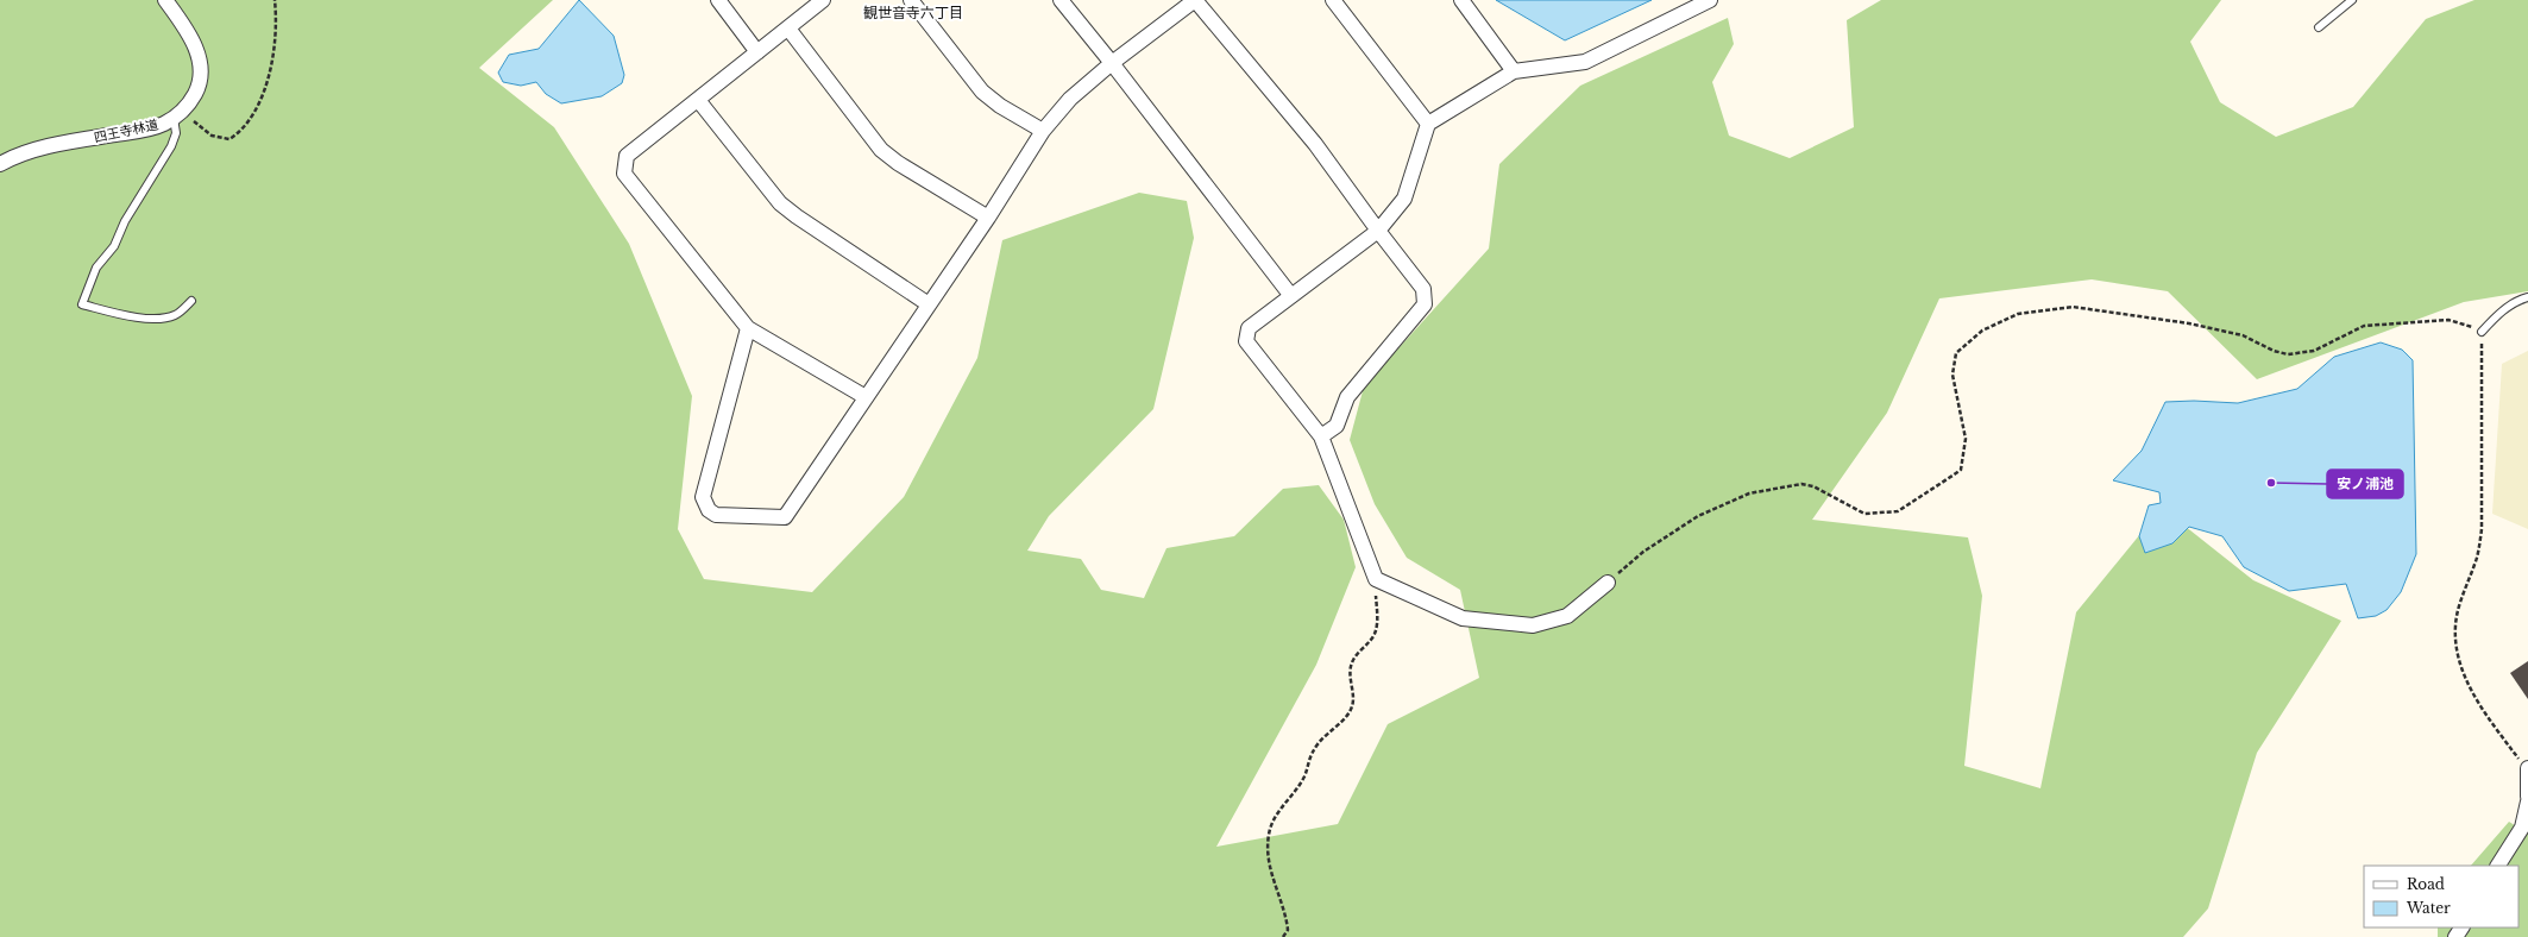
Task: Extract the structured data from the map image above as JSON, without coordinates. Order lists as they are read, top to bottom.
{
  "streets": {
    "street": ["四王寺林道"]
  },
  "districts": ["観世音寺六丁目"],
  "places": ["安ノ浦池"],
  "legend": ["Road", "Water"]
}
